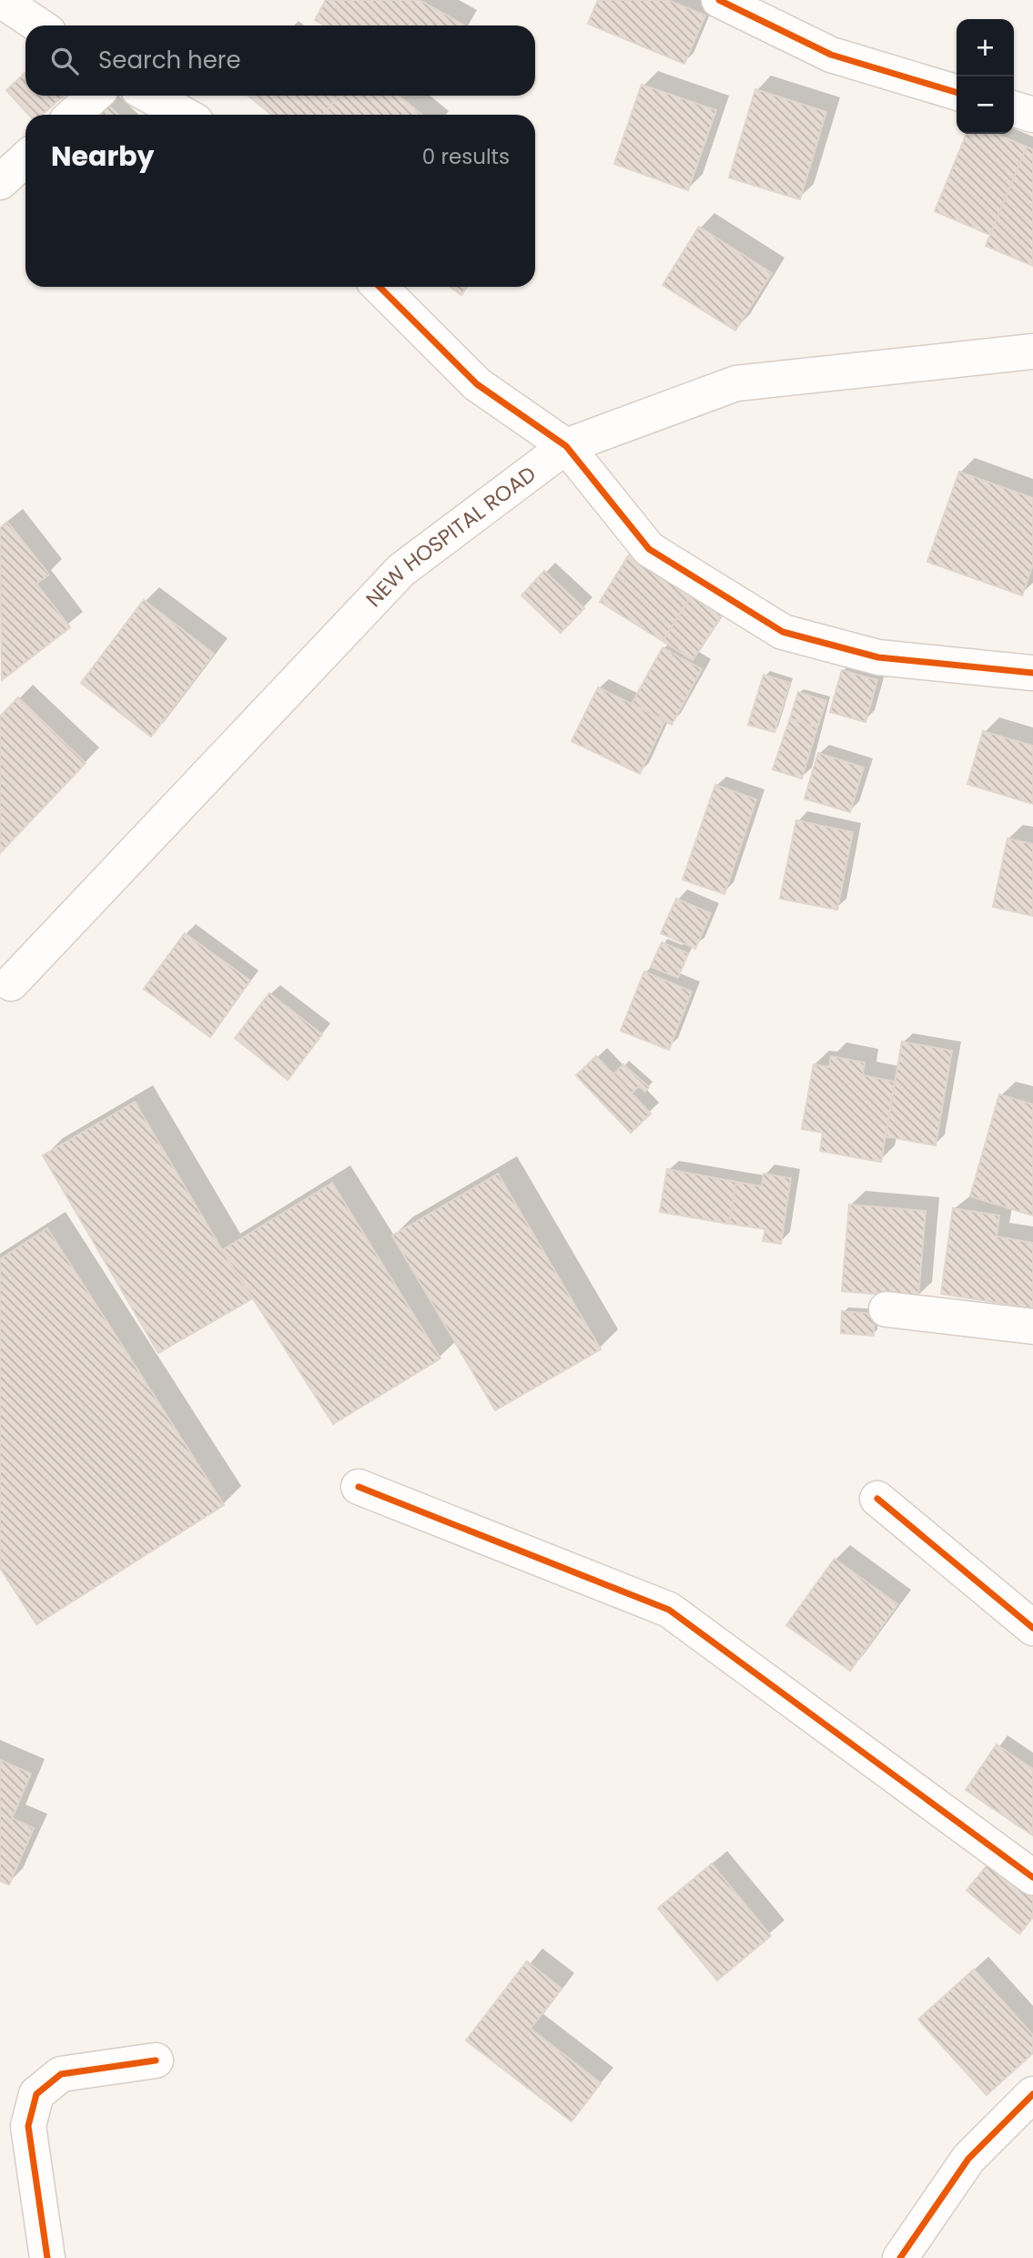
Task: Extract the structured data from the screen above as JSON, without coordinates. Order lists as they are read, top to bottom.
{
  "streets": {
    "street": ["NEW HOSPITAL ROAD"]
  },
  "page": {
    "map_buttons": ["+", "−"],
    "search": "Search here",
    "heading": ["Nearby", "0 results"]
  }
}
